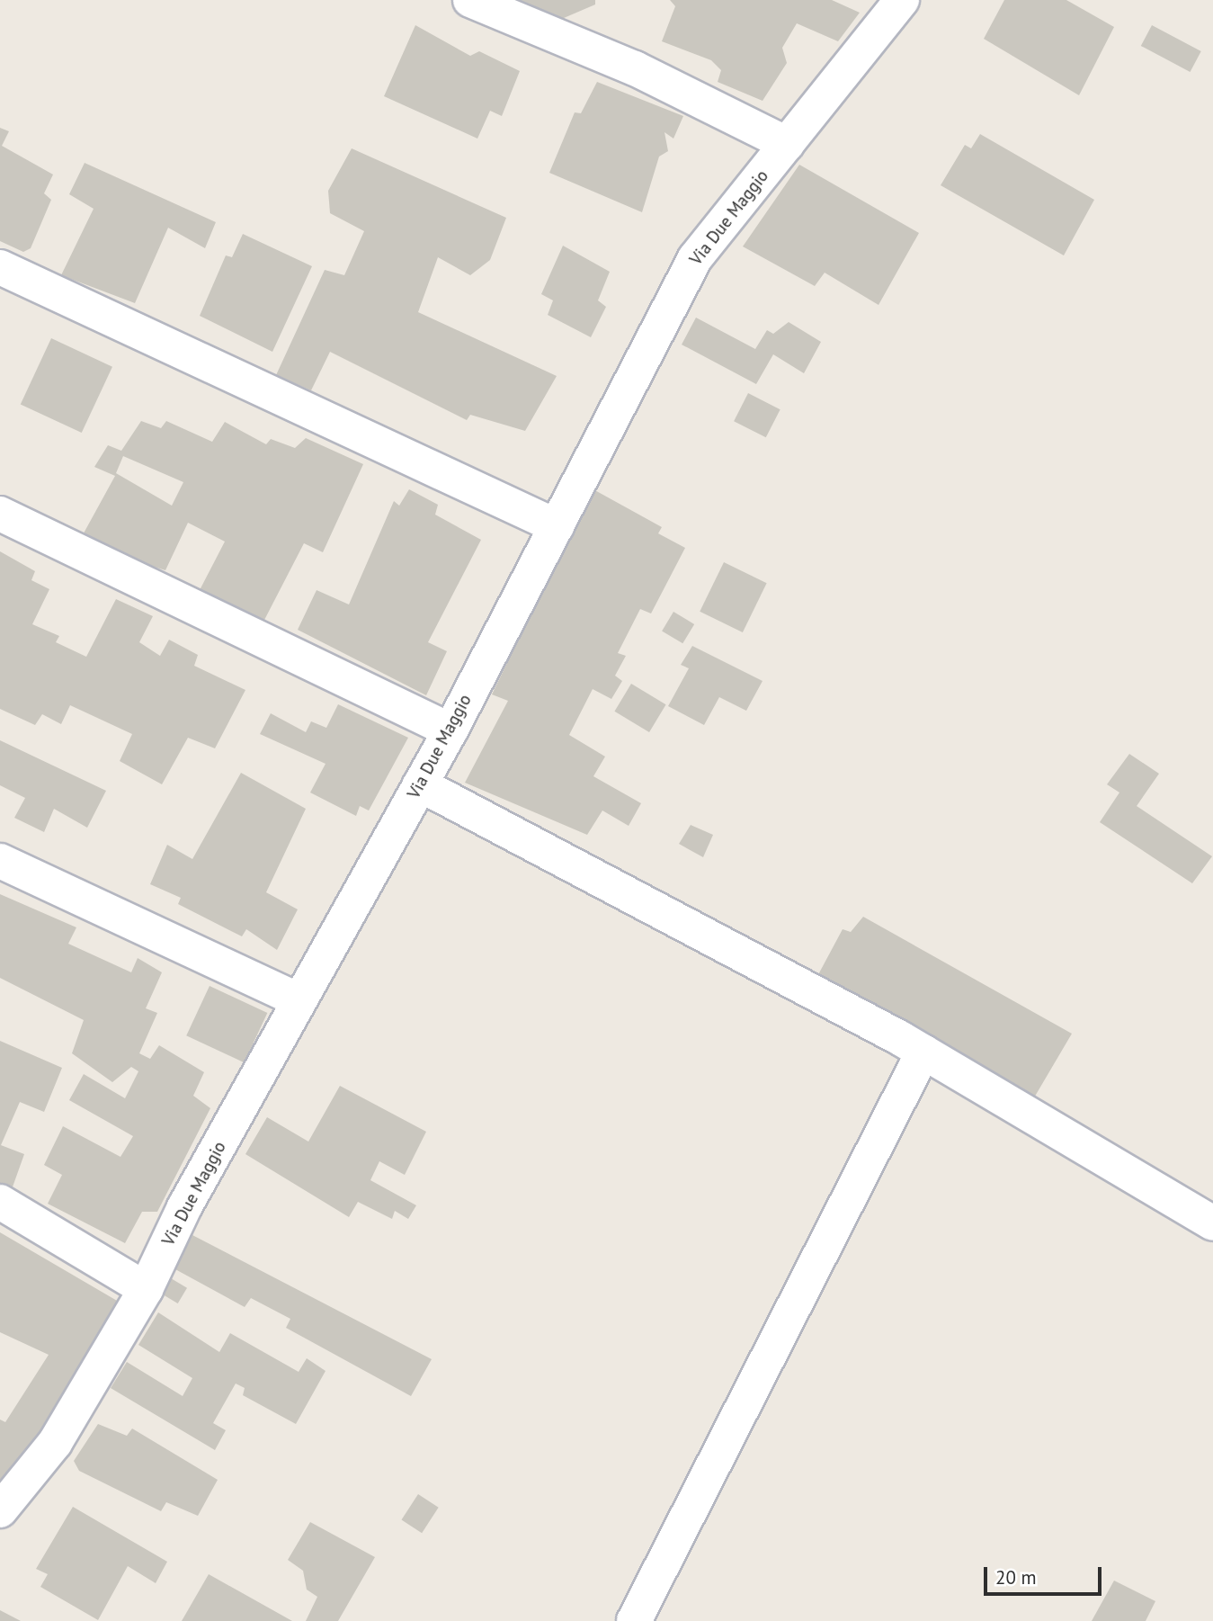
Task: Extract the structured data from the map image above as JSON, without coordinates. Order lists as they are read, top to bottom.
{
  "streets": {
    "street": ["Via Due Maggio"]
  },
  "scale_bar": "20 m"
}
